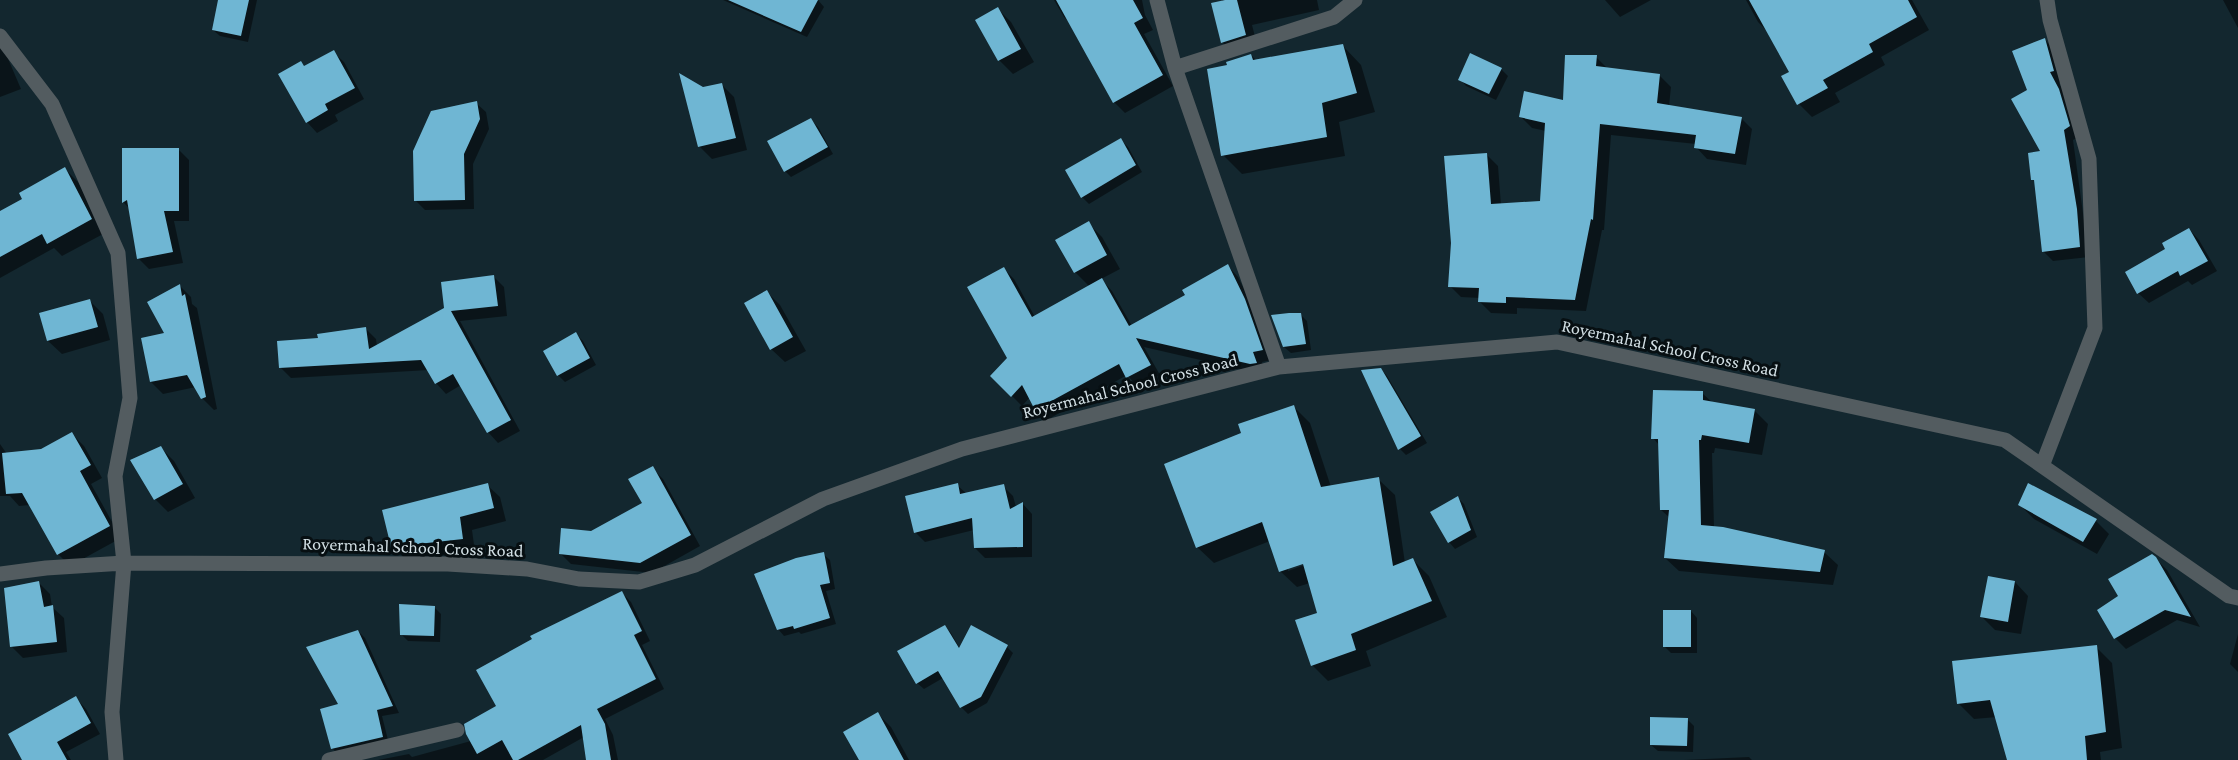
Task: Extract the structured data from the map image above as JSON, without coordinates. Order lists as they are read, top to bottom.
{
  "streets": {
    "street": ["Royermahal School Cross Road"]
  }
}
